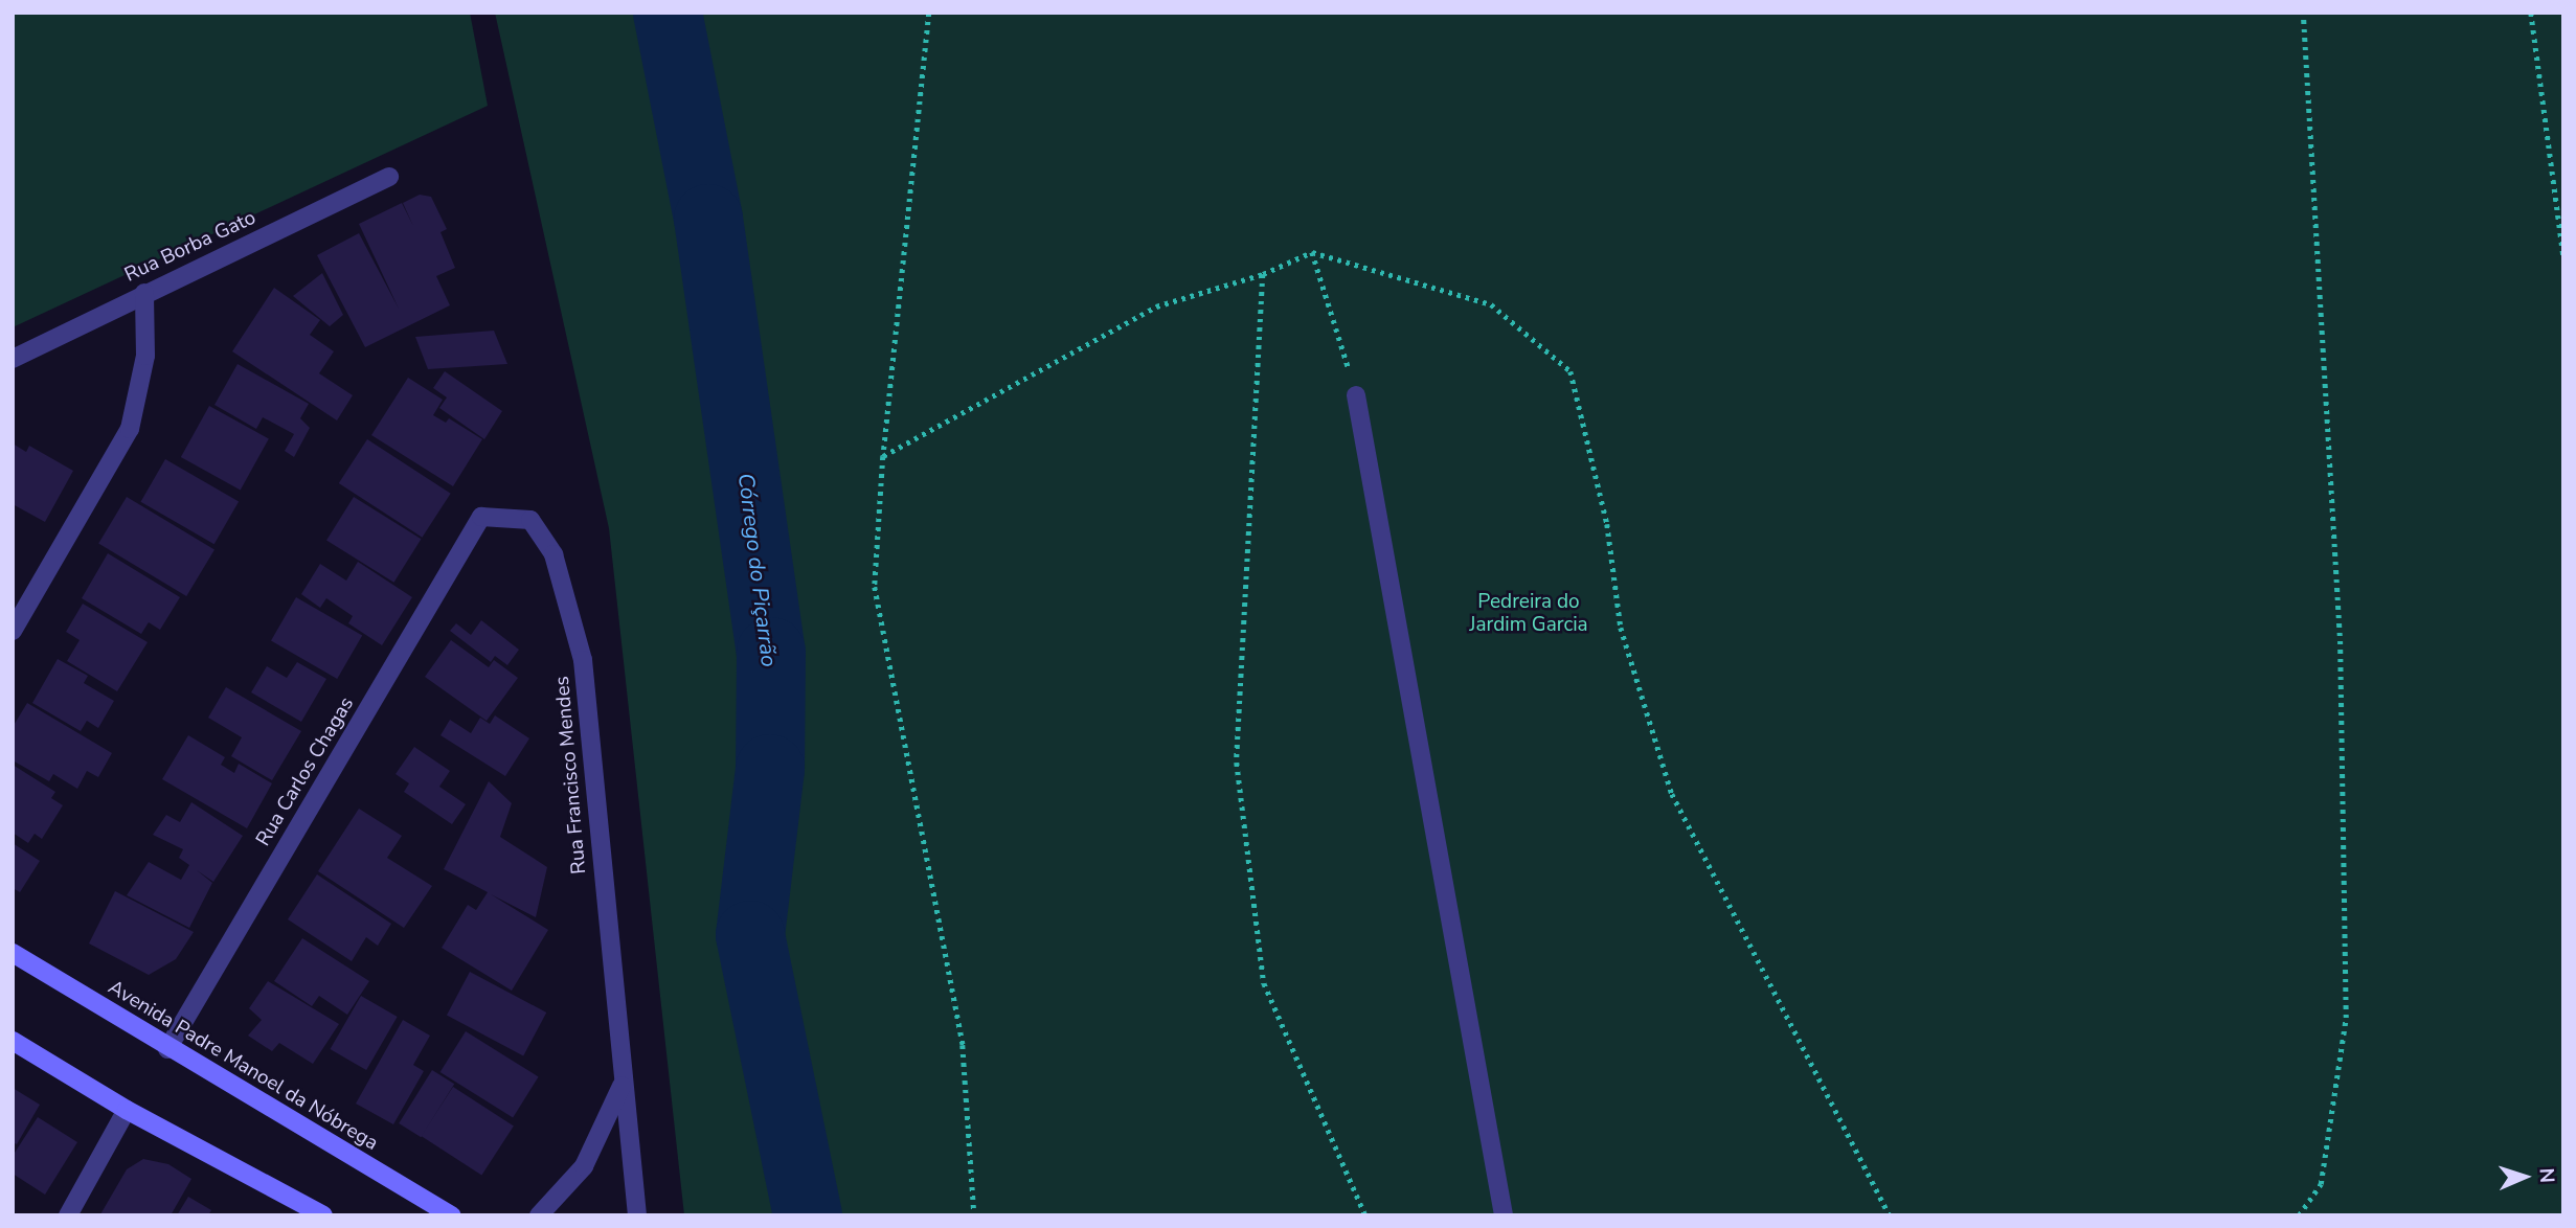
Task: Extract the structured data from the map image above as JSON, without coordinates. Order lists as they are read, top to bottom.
{
  "streets": {
    "street": [
      "Rua Borba Gato",
      "Rua Carlos Chagas",
      "Rua Francisco Mendes",
      "Avenida Padre Manoel da Nóbrega"
    ]
  },
  "crossings": [
    ["Rua Carlos Chagas", "Rua Francisco Mendes"],
    ["Rua Carlos Chagas", "Avenida Padre Manoel da Nóbrega"]
  ],
  "water": ["Córrego do Piçarrão"],
  "parks": ["Pedreira do Jardim Garcia"],
  "north": "right"
}
